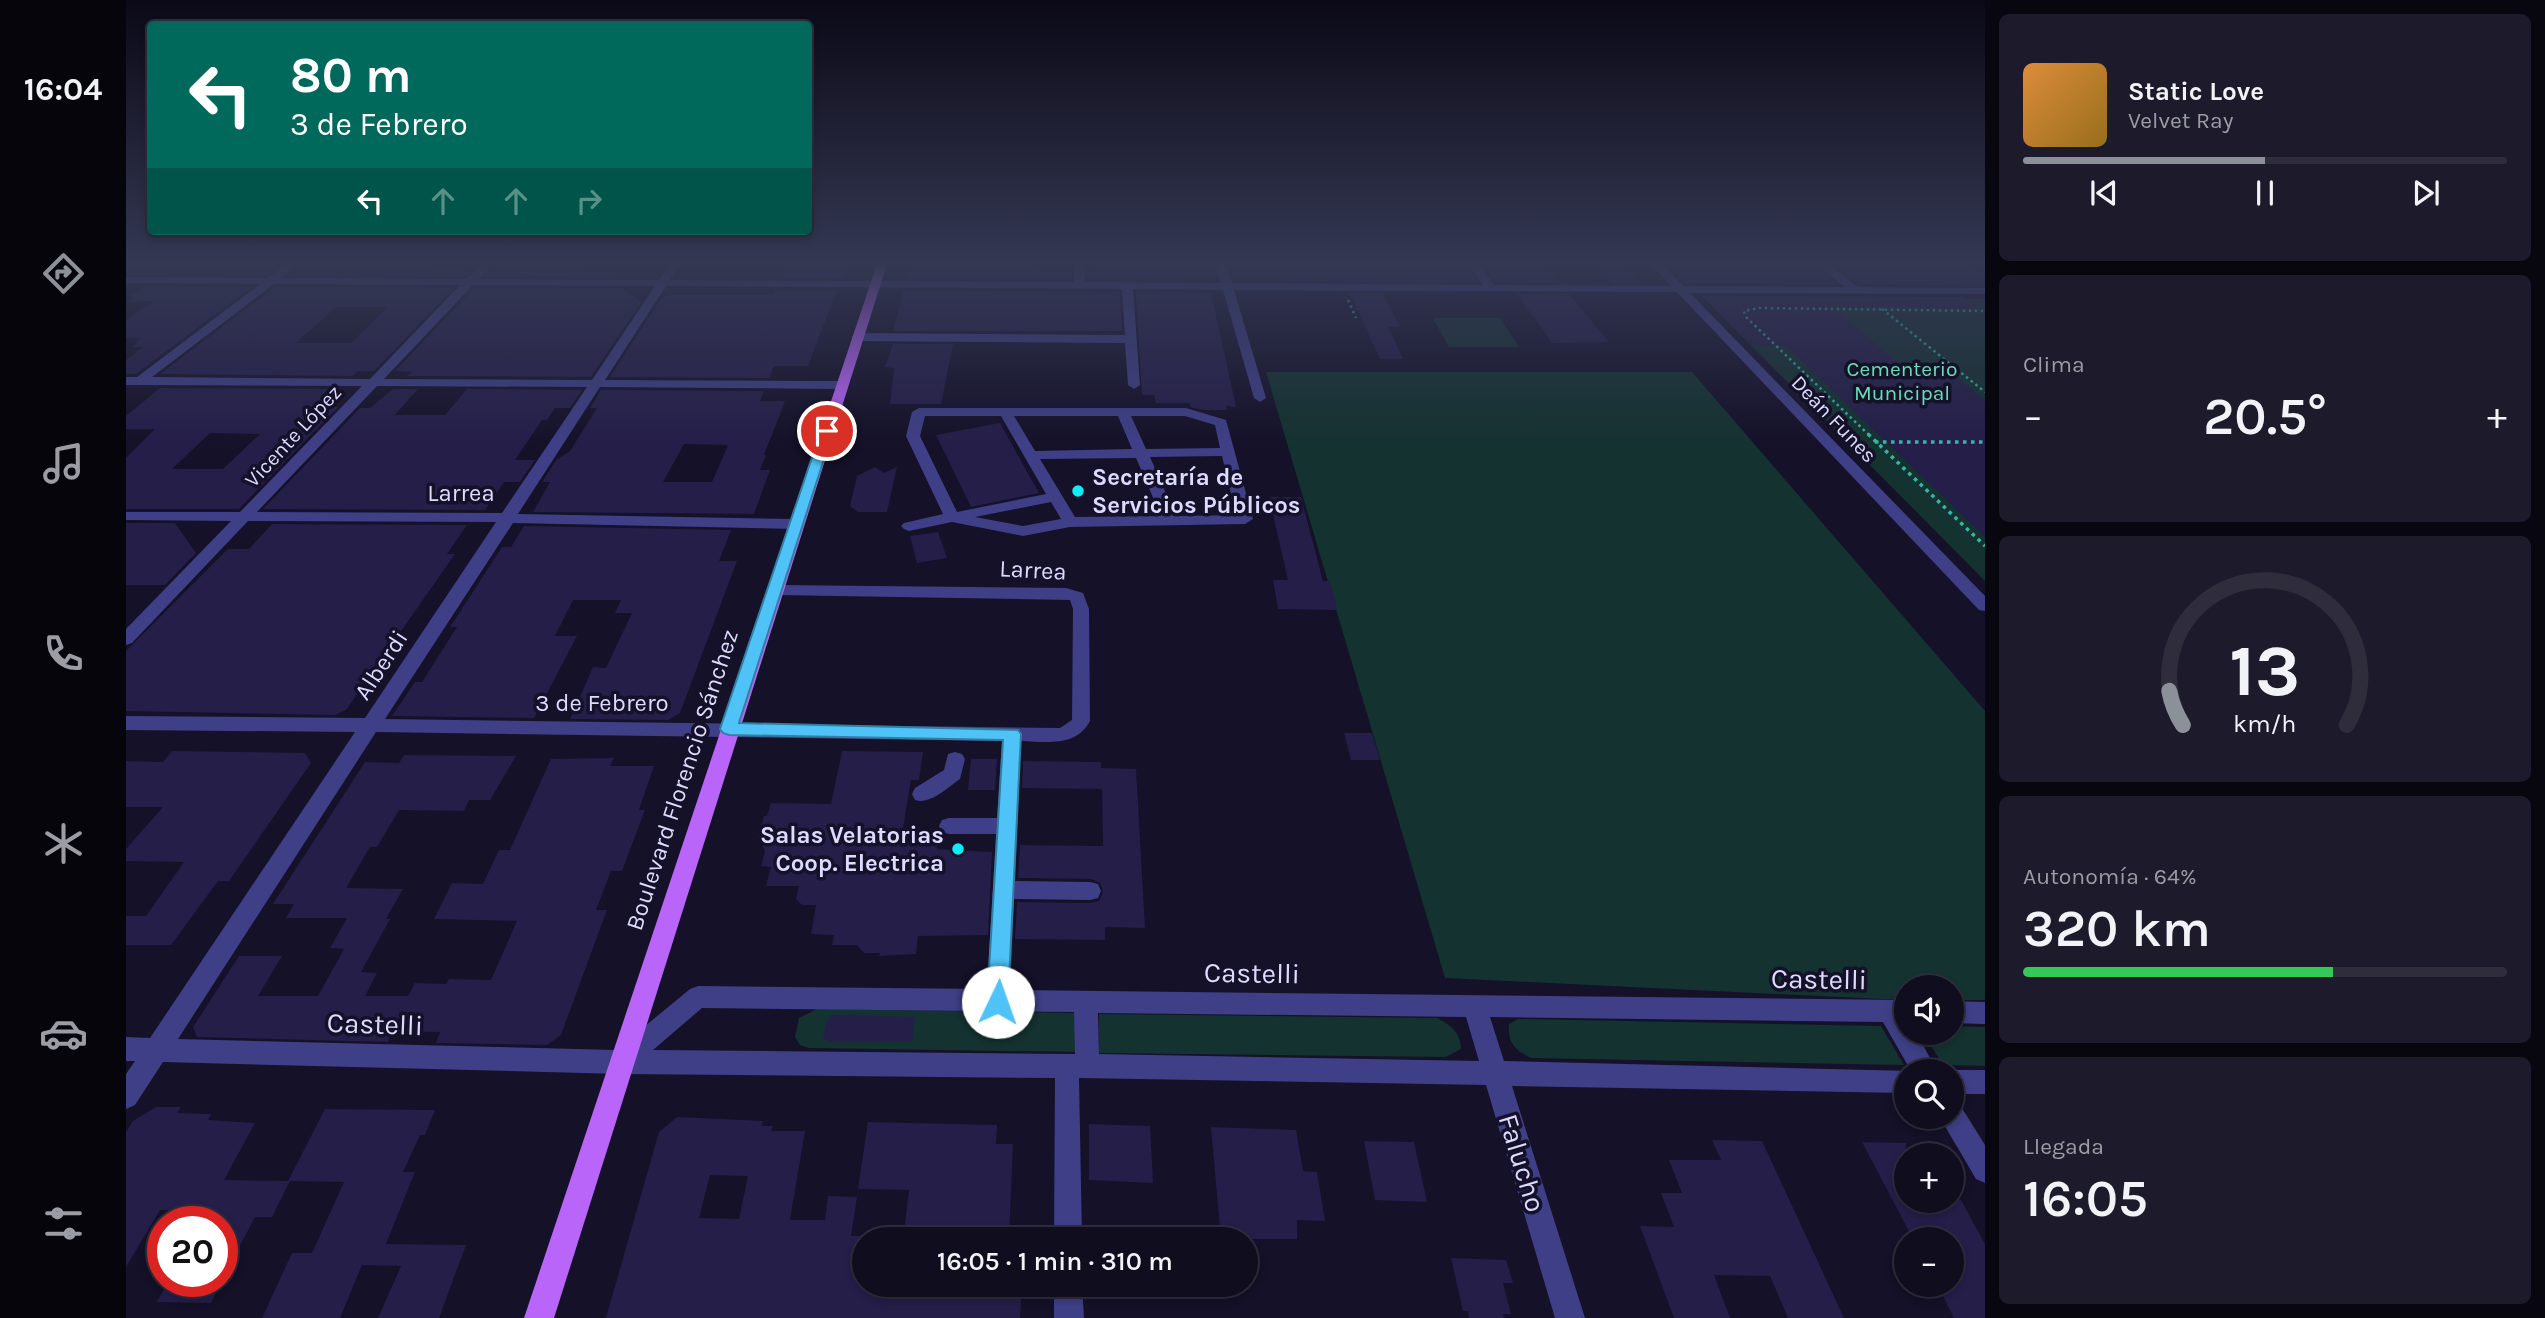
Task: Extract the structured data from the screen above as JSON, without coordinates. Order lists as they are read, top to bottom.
{
  "streets": {
    "main road": ["Boulevard Florencio Sánchez"],
    "street": [
      "Deán Funes",
      "Vicente López",
      "Larrea",
      "Alberdi",
      "3 de Febrero",
      "Castelli",
      "Falucho"
    ]
  },
  "crossings": [
    ["Vicente López", "Larrea"],
    ["Larrea", "Alberdi"],
    ["Larrea", "3 de Febrero"],
    ["Larrea", "Boulevard Florencio Sánchez"],
    ["Alberdi", "3 de Febrero"],
    ["Alberdi", "Castelli"],
    ["3 de Febrero", "Boulevard Florencio Sánchez"],
    ["Boulevard Florencio Sánchez", "Castelli"],
    ["Castelli", "Falucho"]
  ],
  "parks": ["Cementerio Municipal"],
  "places": ["Secretaría de Servicios Públicos", "Salas Velatorias Coop. Electrica"],
  "page": {
    "tabs": "16:04",
    "turn": ["80 m", "3 de Febrero"],
    "song": ["Static Love", "Velvet Ray"],
    "tile": [
      "Clima",
      ["Autonomía · 64%", "320 km"],
      ["Llegada", "16:05"]
    ],
    "heat": ["−", "20.5°", "+"],
    "map_buttons": ["+", "−"],
    "limit": "20",
    "trip": "16:05 · 1 min · 310 m",
    "gauge": ["13", "km/h"]
  }
}
